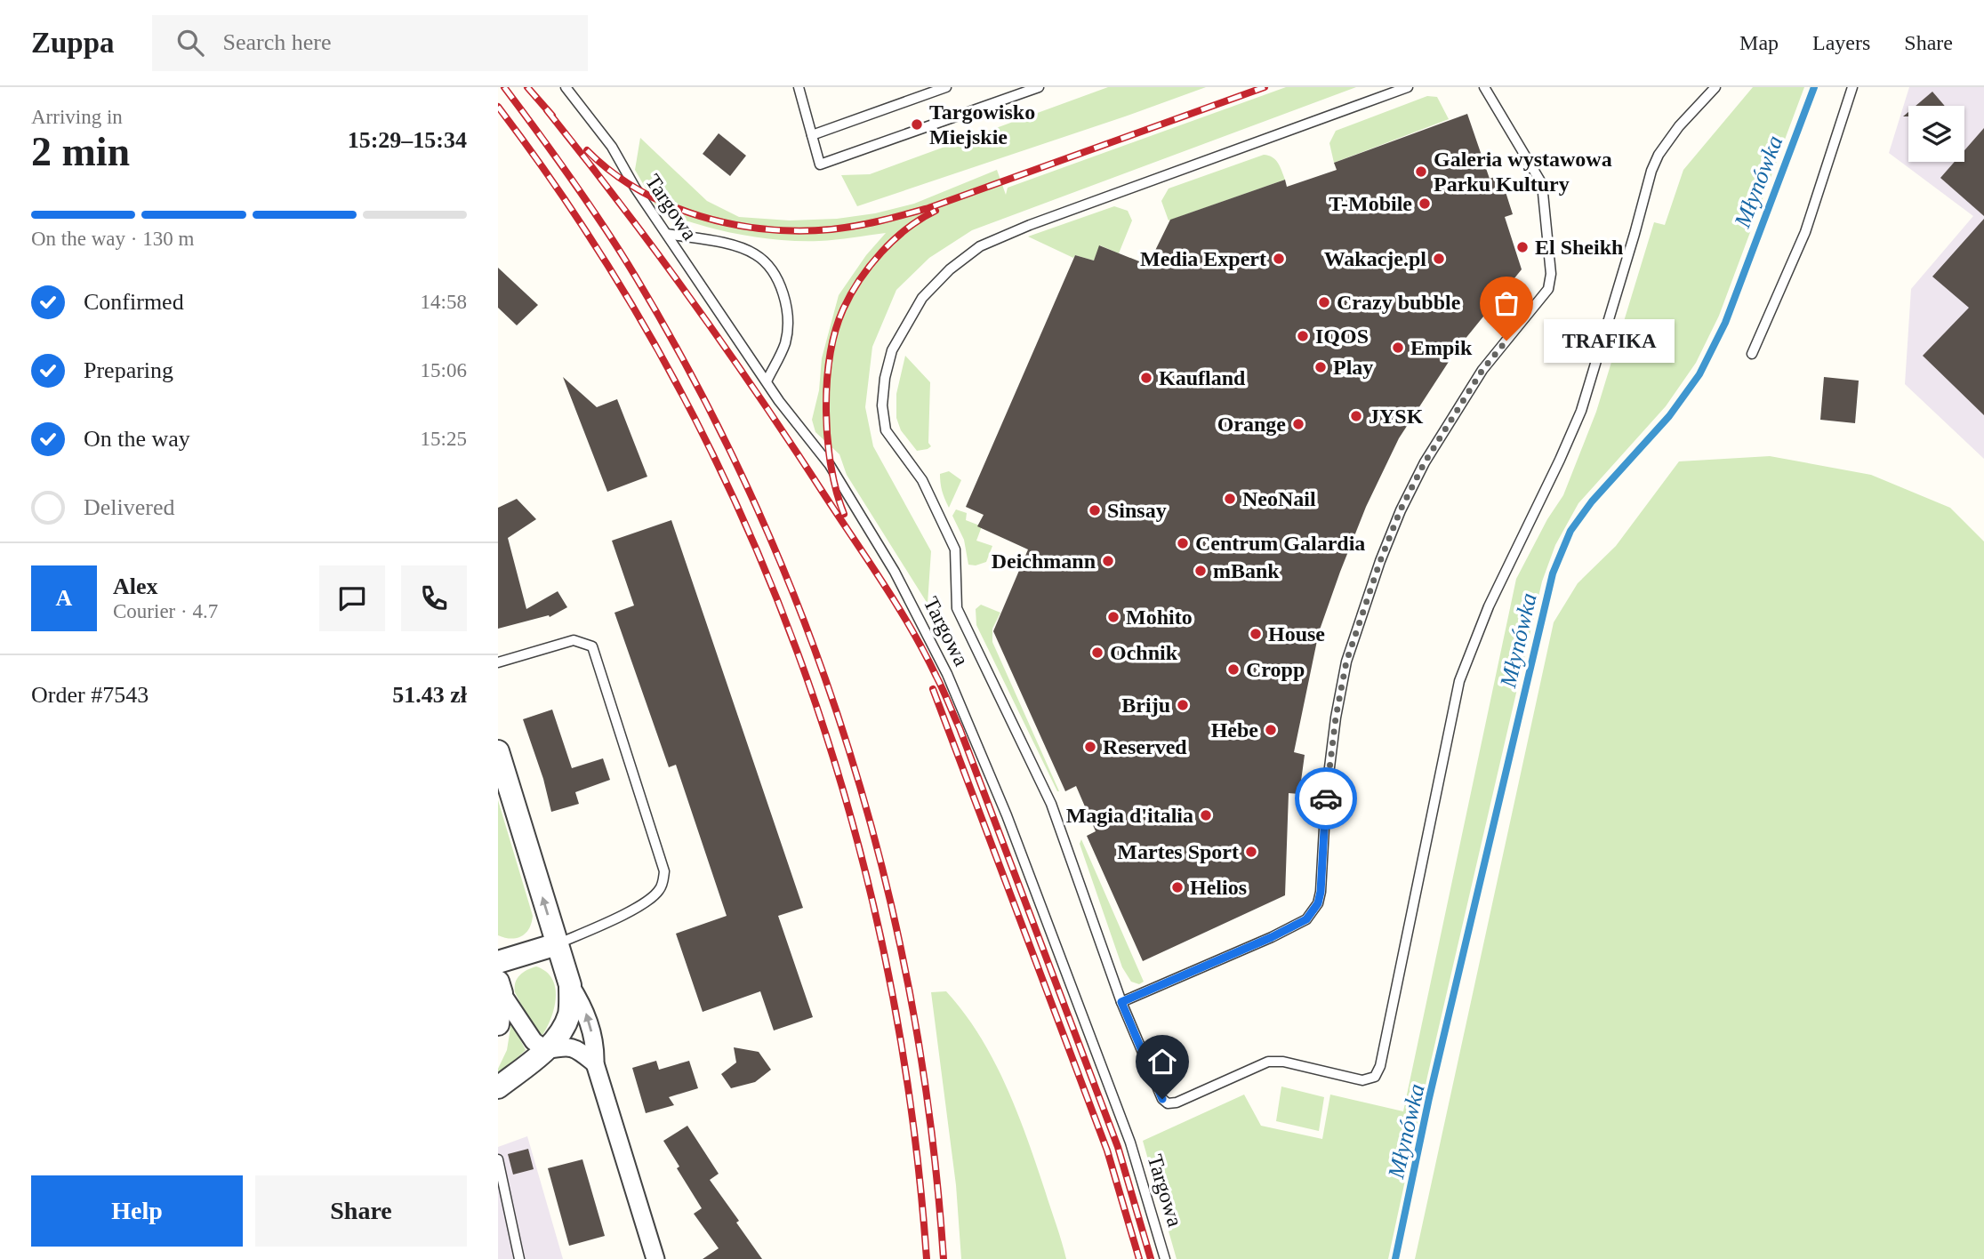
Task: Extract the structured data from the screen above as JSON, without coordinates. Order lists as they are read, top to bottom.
{
  "streets": {
    "lane": ["Targowa"]
  },
  "water": ["Młynówka"],
  "places": [
    "Targowisko Miejskie",
    "Galeria wystawowa Parku Kultury",
    "T-Mobile",
    "El Sheikh",
    "Media Expert",
    "Wakacje.pl",
    "Crazy bubble",
    "IQOS",
    "TRAFIKA",
    "Empik",
    "Play",
    "Kaufland",
    "JYSK",
    "Orange",
    "NeoNail",
    "Sinsay",
    "Centrum Galardia",
    "Deichmann",
    "mBank",
    "Mohito",
    "House",
    "Ochnik",
    "Cropp",
    "Briju",
    "Hebe",
    "Reserved",
    "Magia d'italia",
    "Martes Sport",
    "Helios"
  ],
  "page": {
    "header": "Zuppa",
    "search": "Search here",
    "nav": ["Map", "Layers", "Share"],
    "heading": ["2 min", "Arriving in", "15:29–15:34"],
    "panel": [
      "Alex",
      "Courier · 4.7",
      "Order #7543",
      "51.43 zł"
    ],
    "bar": "On the way · 130 m",
    "list": [
      ["Confirmed", "14:58"],
      ["Preparing", "15:06"],
      ["On the way", "15:25"],
      "Delivered"
    ],
    "bubble": "TRAFIKA",
    "round": "A",
    "buttons": ["Help", "Share"]
  }
}
